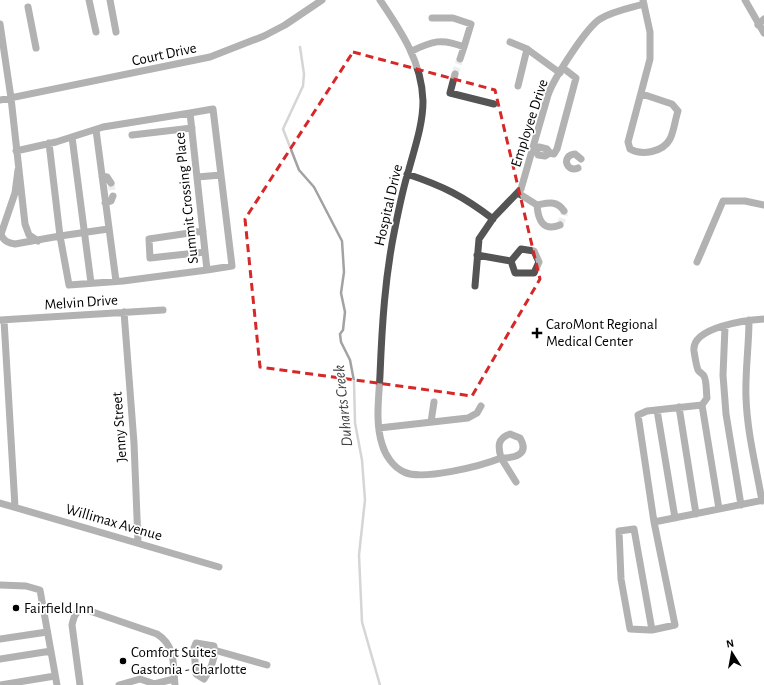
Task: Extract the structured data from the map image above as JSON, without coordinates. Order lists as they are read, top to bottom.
{
  "streets": {
    "street": [
      "Court Drive",
      "Employee Drive",
      "Summit Crossing Place",
      "Hospital Drive",
      "Melvin Drive",
      "Jenny Street",
      "Willimax Avenue"
    ]
  },
  "crossings": [
    ["Melvin Drive", "Jenny Street"],
    ["Jenny Street", "Willimax Avenue"]
  ],
  "water": ["Duharts Creek"],
  "places": {
    "health": ["CaroMont Regional Medical Center"],
    "other": ["Fairfield Inn", "Comfort Suites Gastonia - Charlotte"]
  },
  "north": "top"
}
